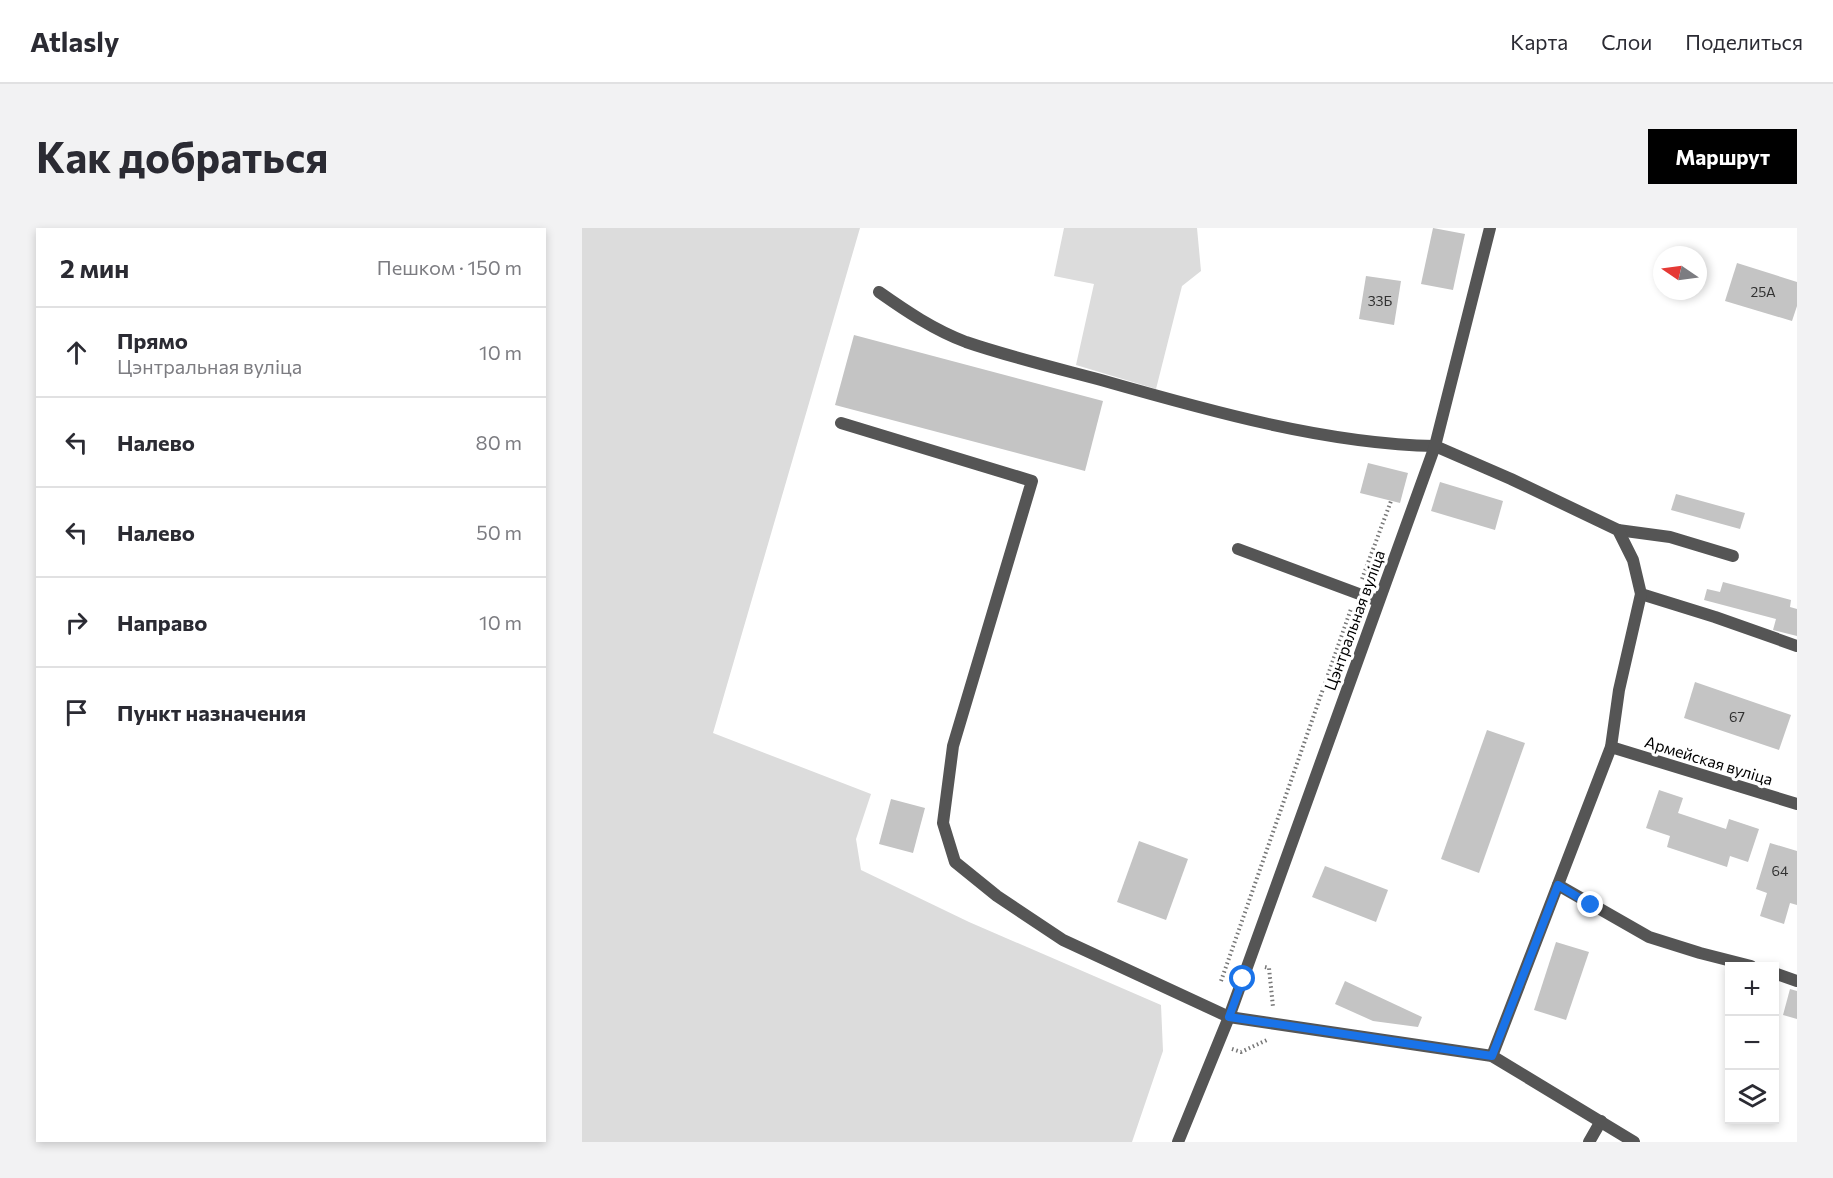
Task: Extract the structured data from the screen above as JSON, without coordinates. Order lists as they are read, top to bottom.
{
  "streets": {
    "street": ["Цэнтральная вуліца", "Армейская вуліца"]
  },
  "house_numbers": [
    "25А",
    "33Б",
    "67",
    "64"
  ],
  "north": "left",
  "page": {
    "header": "Atlasly",
    "nav": ["Карта", "Слои", "Поделиться"],
    "buttons": "Маршрут",
    "title": "Как добраться",
    "heading": ["2 мин", "Пешком · 150 m"],
    "list": [
      ["Прямо", "Цэнтральная вуліца", "10 m"],
      ["Налево", "80 m"],
      ["Налево", "50 m"],
      ["Направо", "10 m"],
      "Пункт назначения"
    ],
    "map_buttons": ["+", "−"]
  }
}
